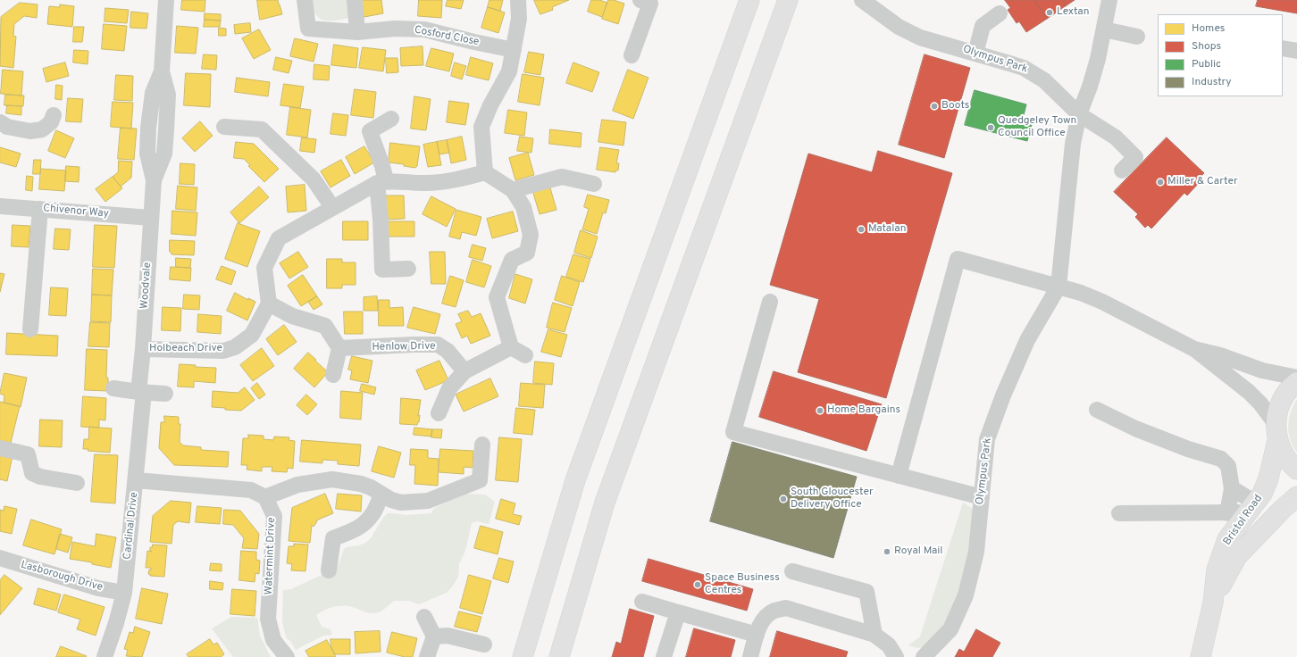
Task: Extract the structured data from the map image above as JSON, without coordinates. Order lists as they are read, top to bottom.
{
  "streets": {
    "main road": ["Bristol Road"],
    "street": [
      "Cosford Close",
      "Olympus Park",
      "Chivenor Way",
      "Woodvale",
      "Henlow Drive",
      "Holbeach Drive",
      "Cardinal Drive",
      "Watermint Drive",
      "Lasborough Drive"
    ]
  },
  "crossings": [
    ["Chivenor Way", "Woodvale"],
    ["Woodvale", "Holbeach Drive"],
    ["Woodvale", "Cardinal Drive"],
    ["Cardinal Drive", "Lasborough Drive"]
  ],
  "places": [
    "Lextan",
    "Boots",
    "Quedgeley Town Council Office",
    "Miller & Carter",
    "Matalan",
    "Home Bargains",
    "South Gloucester Delivery Office",
    "Royal Mail",
    "Space Business Centres"
  ],
  "legend": [
    "Homes",
    "Shops",
    "Public",
    "Industry"
  ]
}
